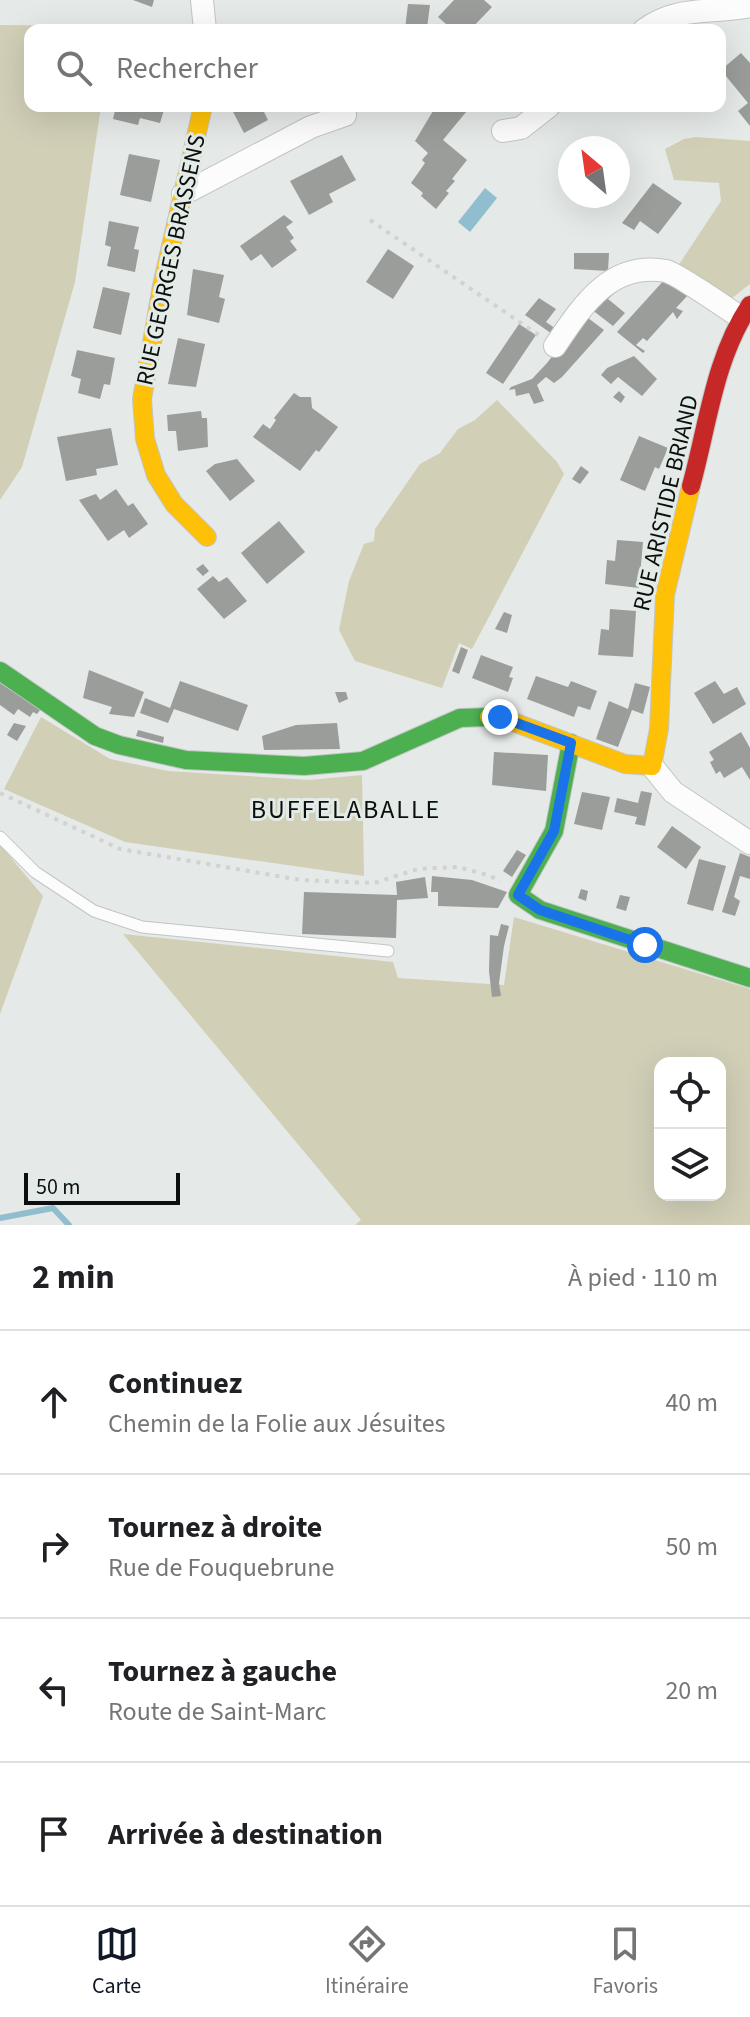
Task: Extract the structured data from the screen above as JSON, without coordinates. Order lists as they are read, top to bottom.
{
  "streets": {
    "street": ["RUE GEORGES BRASSENS", "RUE ARISTIDE BRIAND"]
  },
  "districts": ["BUFFELABALLE"],
  "scale_bar": "50 m",
  "north": "top left",
  "page": {
    "search": "Rechercher",
    "scale": "50 m",
    "heading": ["2 min", "À pied · 110 m"],
    "list": [
      ["Continuez", "Chemin de la Folie aux Jésuites", "40 m"],
      ["Tournez à droite", "Rue de Fouquebrune", "50 m"],
      ["Tournez à gauche", "Route de Saint-Marc", "20 m"],
      "Arrivée à destination"
    ],
    "nav": ["Carte", "Itinéraire", "Favoris"]
  }
}
